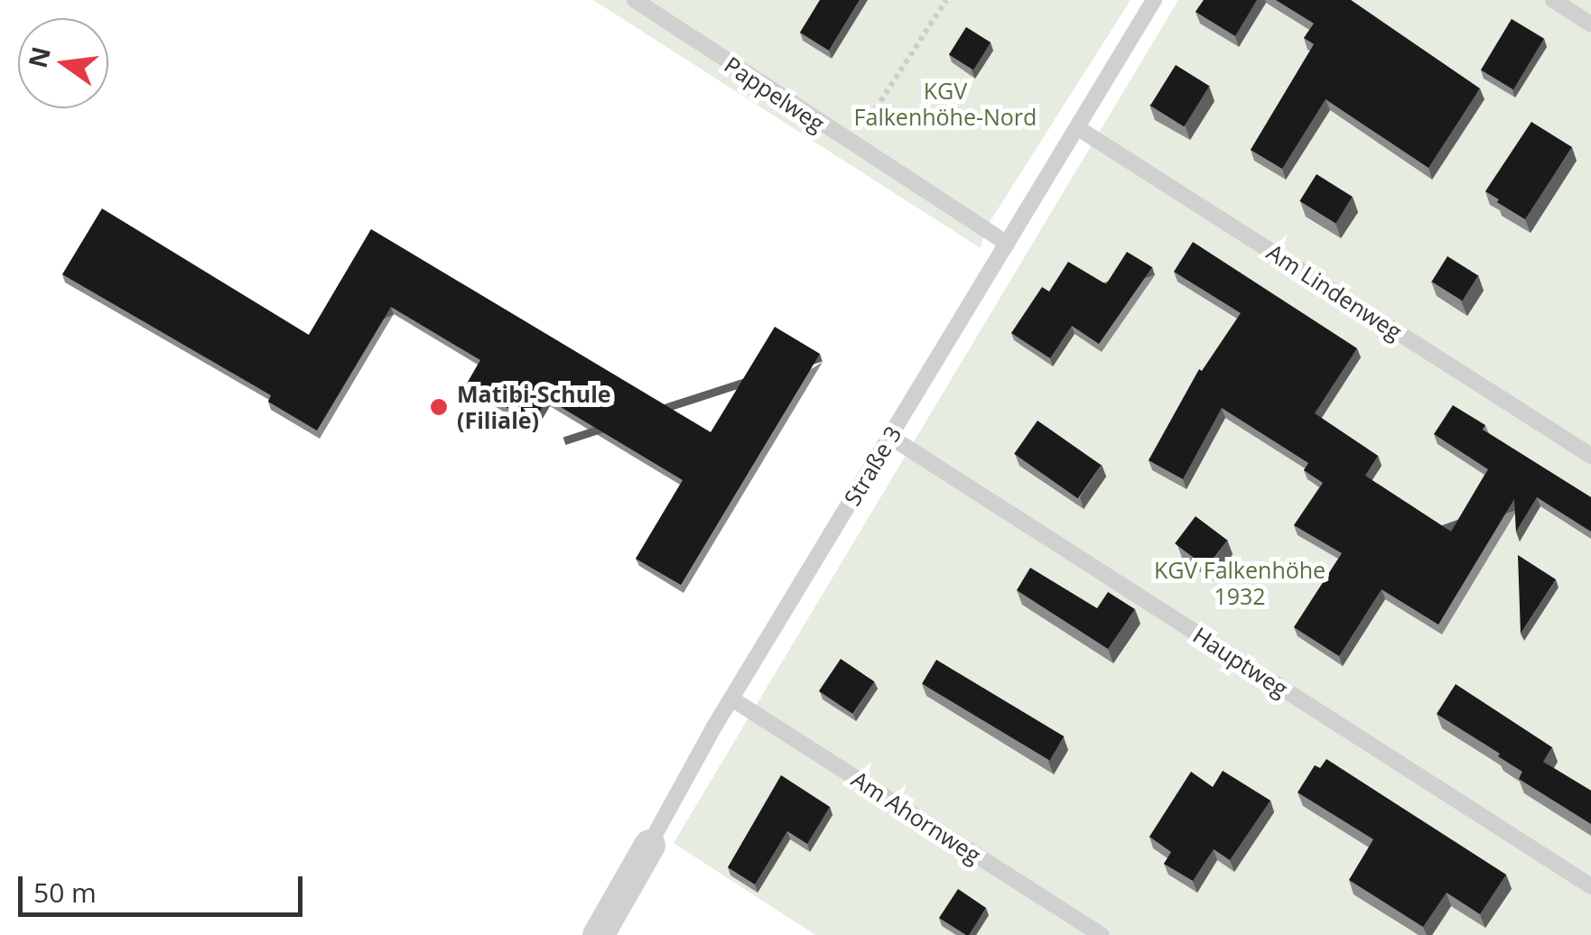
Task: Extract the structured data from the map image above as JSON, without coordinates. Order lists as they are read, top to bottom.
{
  "streets": {
    "street": ["Straße 3"],
    "lane": [
      "Pappelweg",
      "Am Lindenweg",
      "Hauptweg",
      "Am Ahornweg"
    ]
  },
  "crossings": [
    ["Pappelweg", "Straße 3"],
    ["Am Lindenweg", "Straße 3"],
    ["Straße 3", "Hauptweg"],
    ["Straße 3", "Am Ahornweg"]
  ],
  "parks": ["KGV Falkenhöhe-Nord", "KGV Falkenhöhe 1932"],
  "places": ["Matibi-Schule (Filiale)"],
  "scale_bar": "50 m",
  "north": "left"
}
